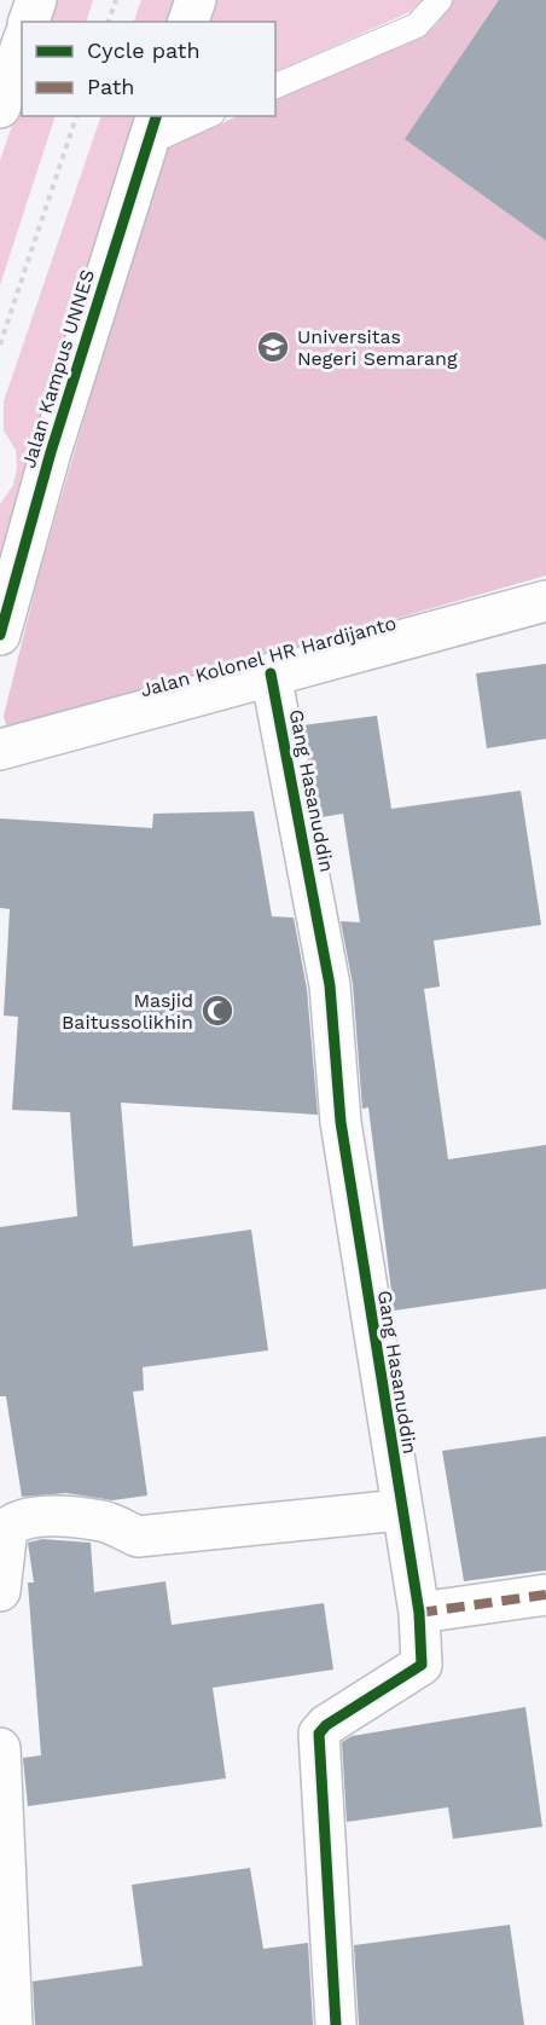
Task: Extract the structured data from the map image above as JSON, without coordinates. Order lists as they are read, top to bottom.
{
  "streets": {
    "street": ["Jalan Kampus UNNES", "Jalan Kolonel HR Hardijanto", "Gang Hasanuddin"]
  },
  "crossings": [
    ["Jalan Kolonel HR Hardijanto", "Gang Hasanuddin"]
  ],
  "places": {
    "school or university": ["Universitas Negeri Semarang"],
    "mosque": ["Masjid Baitussolikhin"]
  },
  "legend": ["Cycle path", "Path"]
}
